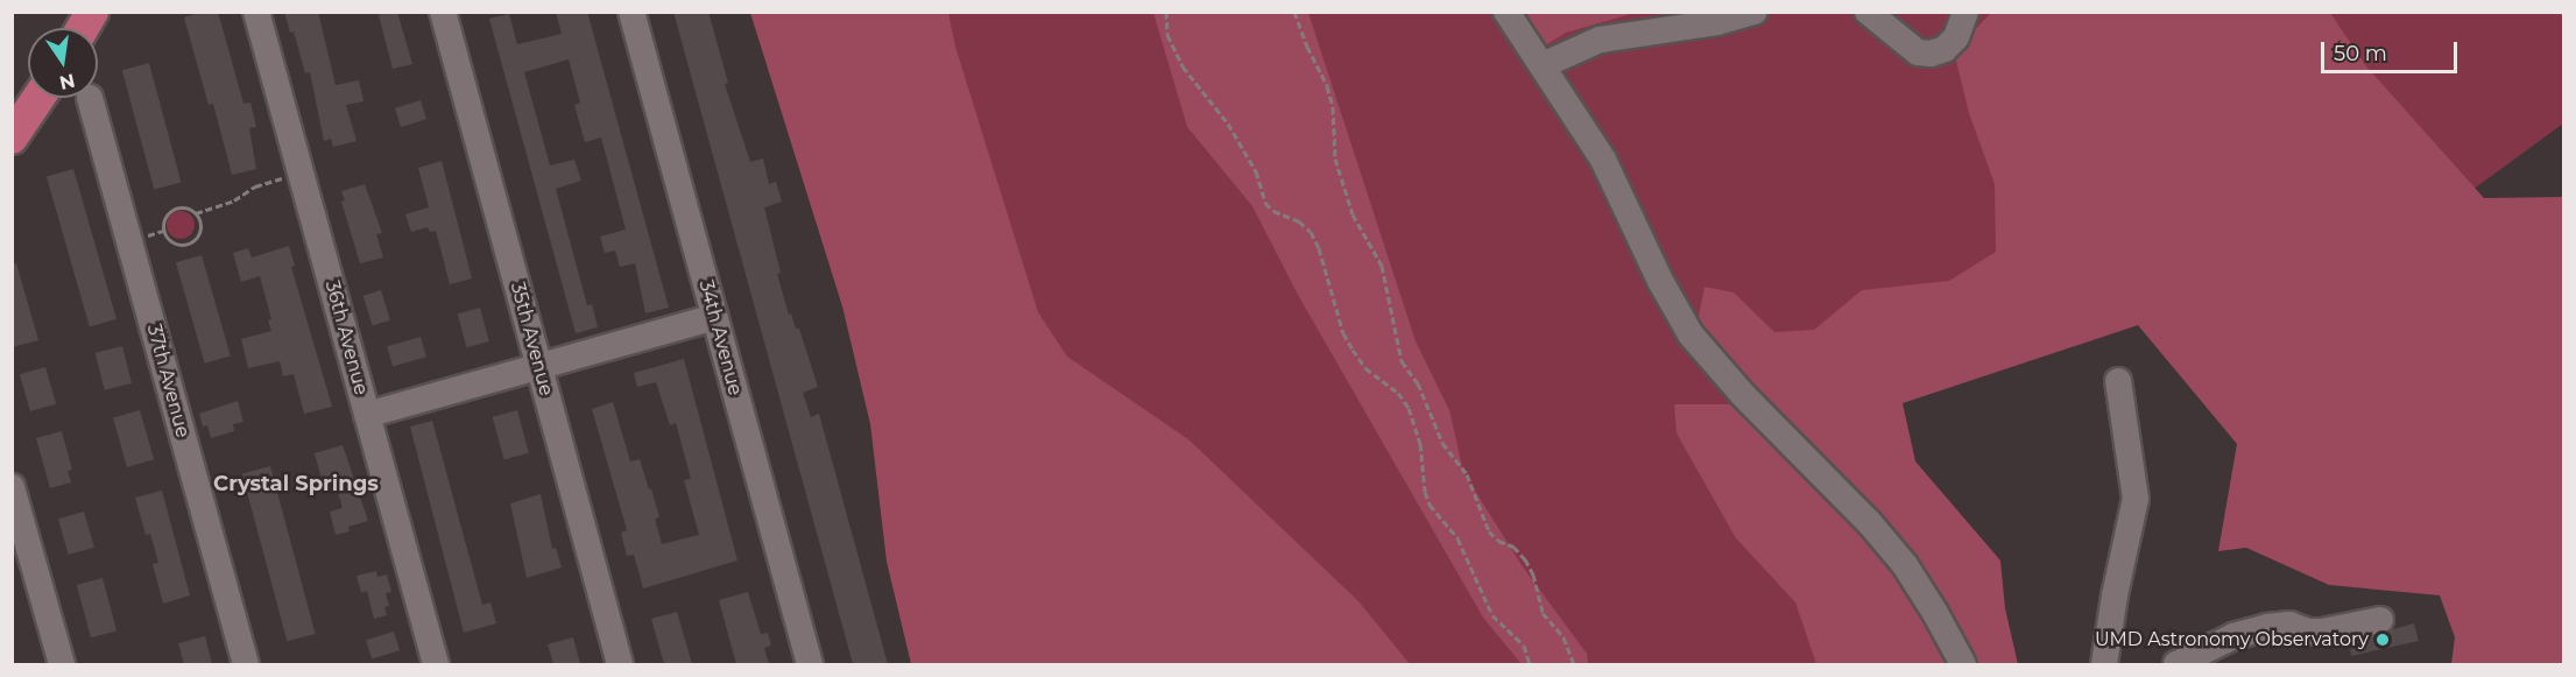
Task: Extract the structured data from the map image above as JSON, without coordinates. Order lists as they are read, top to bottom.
{
  "streets": {
    "street": [
      "36th Avenue",
      "34th Avenue",
      "35th Avenue",
      "37th Avenue"
    ]
  },
  "districts": ["Crystal Springs"],
  "places": ["UMD Astronomy Observatory"],
  "scale_bar": "50 m",
  "north": "bottom"
}
